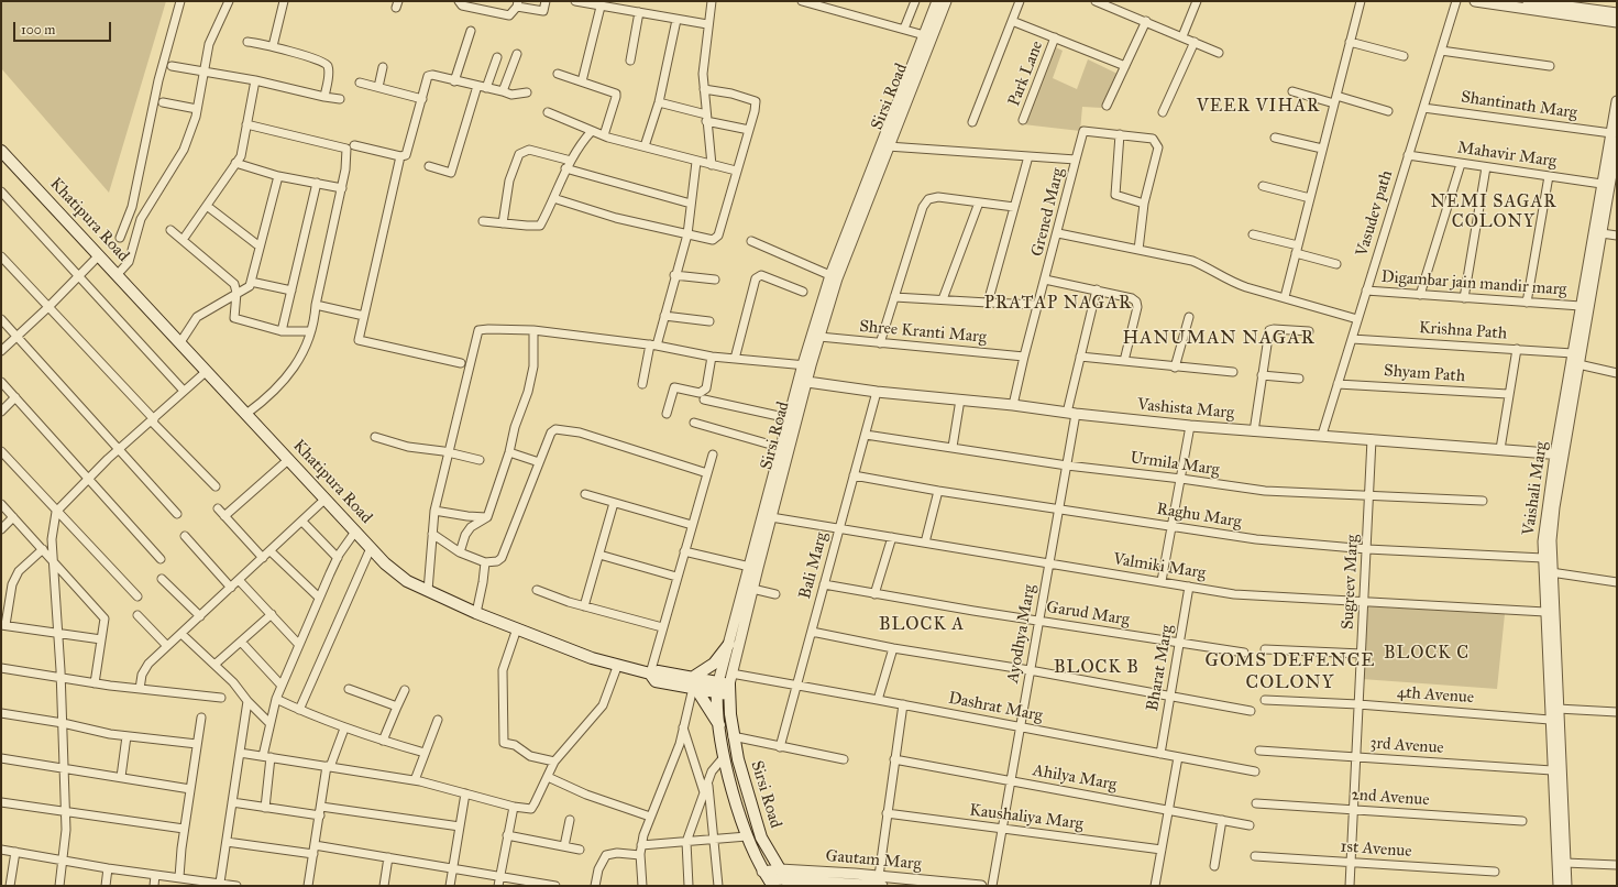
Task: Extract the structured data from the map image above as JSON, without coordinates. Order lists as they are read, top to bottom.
{
  "streets": {
    "main road": ["Sirsi Road", "Khatipura Road"],
    "street": [
      "Park Lane",
      "Shantinath Marg",
      "Mahavir Marg",
      "Grened Marg",
      "Vasudev path",
      "Digambar jain mandir marg",
      "Krishna Path",
      "Shree Kranti Marg",
      "Shyam Path",
      "Vashista Marg",
      "Urmila Marg",
      "Vaishali Marg",
      "Raghu Marg",
      "Bali Marg",
      "Valmiki Marg",
      "Sugreev Marg",
      "Garud Marg",
      "Ayodhya Marg",
      "Bharat Marg",
      "4th Avenue",
      "Dashrat Marg",
      "3rd Avenue",
      "Ahilya Marg",
      "2nd Avenue",
      "Kaushaliya Marg",
      "1st Avenue",
      "Gautam Marg"
    ]
  },
  "crossings": [
    ["Sirsi Road", "Grened Marg"],
    ["Sirsi Road", "Khatipura Road"],
    ["Sirsi Road", "Shree Kranti Marg"],
    ["Sirsi Road", "Vashista Marg"],
    ["Sirsi Road", "Valmiki Marg"],
    ["Sirsi Road", "Dashrat Marg"],
    ["Sirsi Road", "Gautam Marg"],
    ["Shantinath Marg", "Vasudev path"],
    ["Shantinath Marg", "Vaishali Marg"],
    ["Mahavir Marg", "Vasudev path"],
    ["Mahavir Marg", "Vaishali Marg"],
    ["Grened Marg", "Shree Kranti Marg"],
    ["Grened Marg", "Vashista Marg"],
    ["Vasudev path", "Digambar jain mandir marg"],
    ["Vasudev path", "Krishna Path"],
    ["Vasudev path", "Shyam Path"],
    ["Vasudev path", "Vashista Marg"],
    ["Khatipura Road", "Dashrat Marg"],
    ["Digambar jain mandir marg", "Vaishali Marg"],
    ["Krishna Path", "Vaishali Marg"],
    ["Vashista Marg", "Vaishali Marg"],
    ["Vashista Marg", "Bali Marg"],
    ["Vashista Marg", "Sugreev Marg"],
    ["Vashista Marg", "Ayodhya Marg"],
    ["Urmila Marg", "Bali Marg"],
    ["Urmila Marg", "Sugreev Marg"],
    ["Urmila Marg", "Ayodhya Marg"],
    ["Vaishali Marg", "Raghu Marg"],
    ["Vaishali Marg", "Valmiki Marg"],
    ["Vaishali Marg", "4th Avenue"],
    ["Vaishali Marg", "3rd Avenue"],
    ["Raghu Marg", "Bali Marg"],
    ["Raghu Marg", "Sugreev Marg"],
    ["Raghu Marg", "Ayodhya Marg"],
    ["Bali Marg", "Valmiki Marg"],
    ["Bali Marg", "Garud Marg"],
    ["Bali Marg", "Dashrat Marg"],
    ["Valmiki Marg", "Sugreev Marg"],
    ["Valmiki Marg", "Ayodhya Marg"],
    ["Valmiki Marg", "Bharat Marg"],
    ["Sugreev Marg", "4th Avenue"],
    ["Sugreev Marg", "3rd Avenue"],
    ["Sugreev Marg", "2nd Avenue"],
    ["Sugreev Marg", "1st Avenue"],
    ["Garud Marg", "Ayodhya Marg"],
    ["Garud Marg", "Bharat Marg"],
    ["Ayodhya Marg", "Dashrat Marg"],
    ["Ayodhya Marg", "Ahilya Marg"],
    ["Ayodhya Marg", "Kaushaliya Marg"],
    ["Bharat Marg", "Dashrat Marg"]
  ],
  "districts": [
    "VEER VIHAR",
    "NEMI SAGAR COLONY",
    "PRATAP NAGAR",
    "HANUMAN NAGAR",
    "BLOCK A",
    "BLOCK C",
    "GOMS DEFENCE COLONY",
    "BLOCK B"
  ],
  "scale_bar": "100 m"
}
